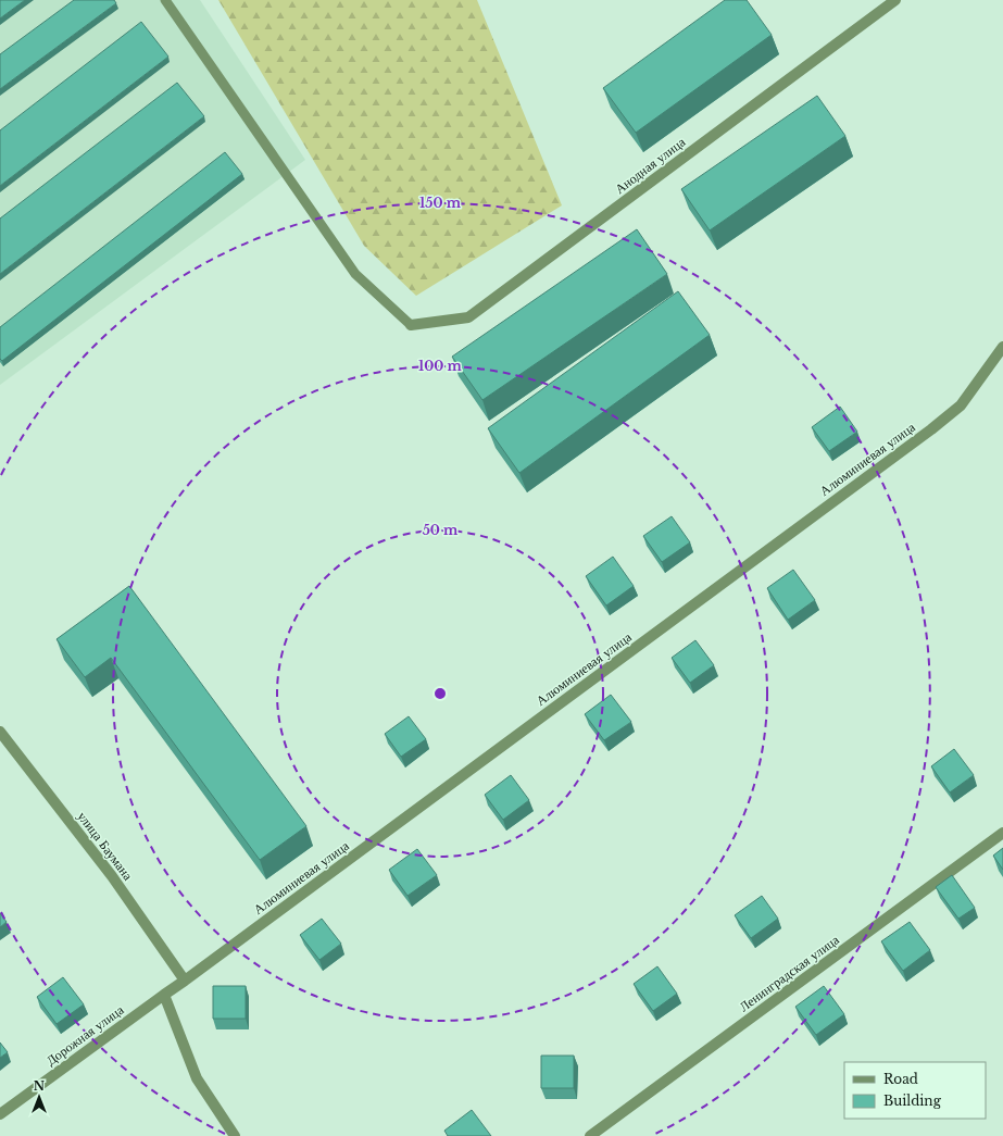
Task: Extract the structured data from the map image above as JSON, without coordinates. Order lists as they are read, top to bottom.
{
  "streets": {
    "street": [
      "Анодная улица",
      "Алюминиевая улица",
      "улица Баумана",
      "Ленинградская улица",
      "Дорожная улица"
    ]
  },
  "crossings": [
    ["Алюминиевая улица", "улица Баумана"],
    ["Алюминиевая улица", "Дорожная улица"]
  ],
  "legend": ["Road", "Building"],
  "north": "top",
  "rings": ["150 m", "100 m", "50 m"]
}
